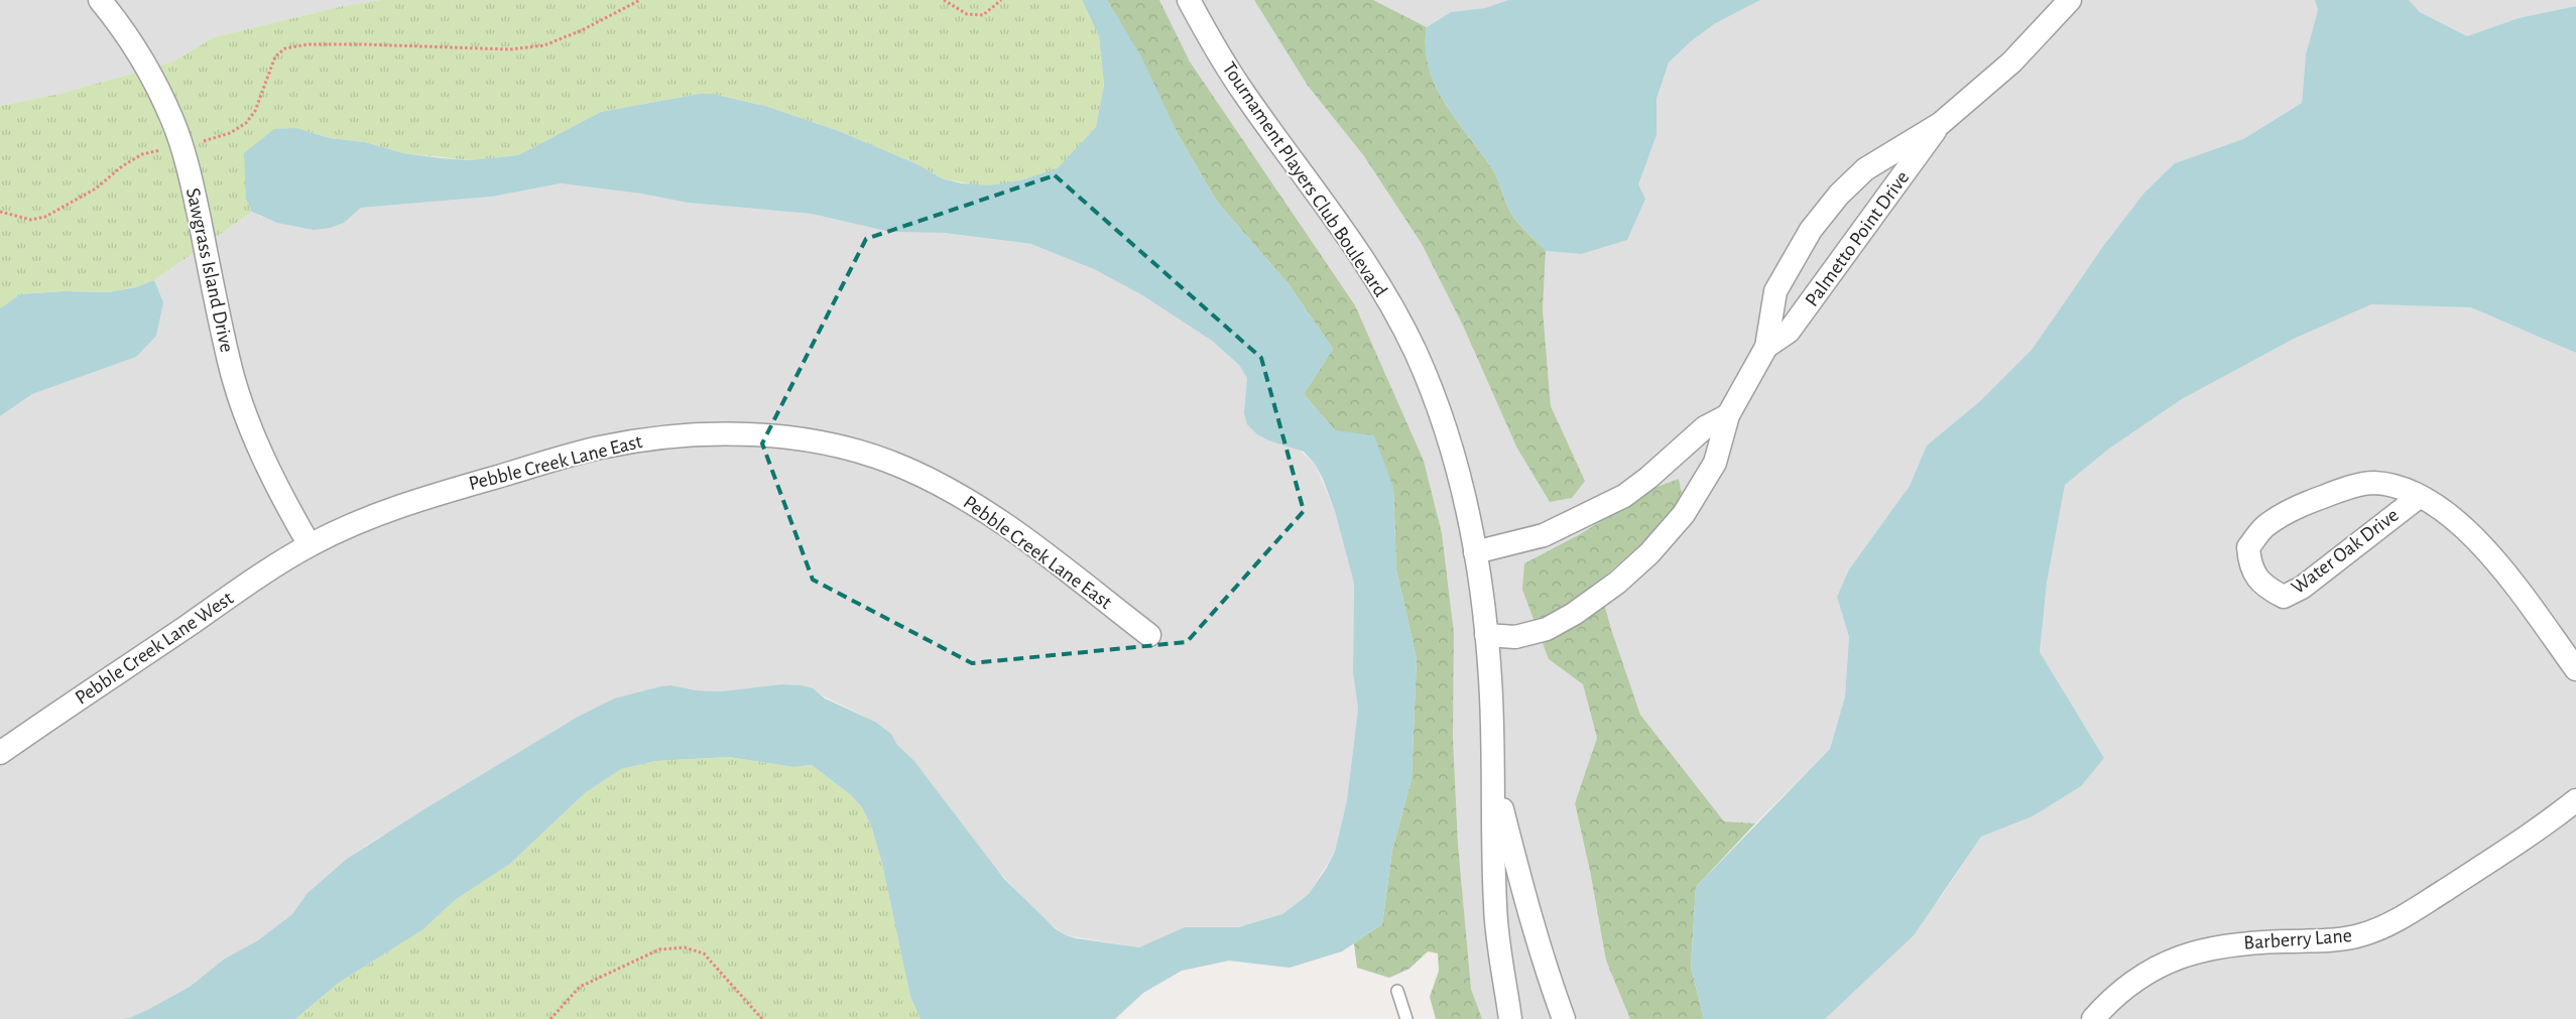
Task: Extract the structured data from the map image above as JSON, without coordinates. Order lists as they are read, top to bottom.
{
  "streets": {
    "street": [
      "Tournament Players Club Boulevard",
      "Palmetto Point Drive",
      "Sawgrass Island Drive",
      "Pebble Creek Lane East",
      "Water Oak Drive",
      "Pebble Creek Lane West",
      "Barberry Lane"
    ]
  },
  "crossings": [
    ["Tournament Players Club Boulevard", "Palmetto Point Drive"],
    ["Sawgrass Island Drive", "Pebble Creek Lane East"],
    ["Sawgrass Island Drive", "Pebble Creek Lane West"],
    ["Pebble Creek Lane East", "Pebble Creek Lane West"]
  ]
}
